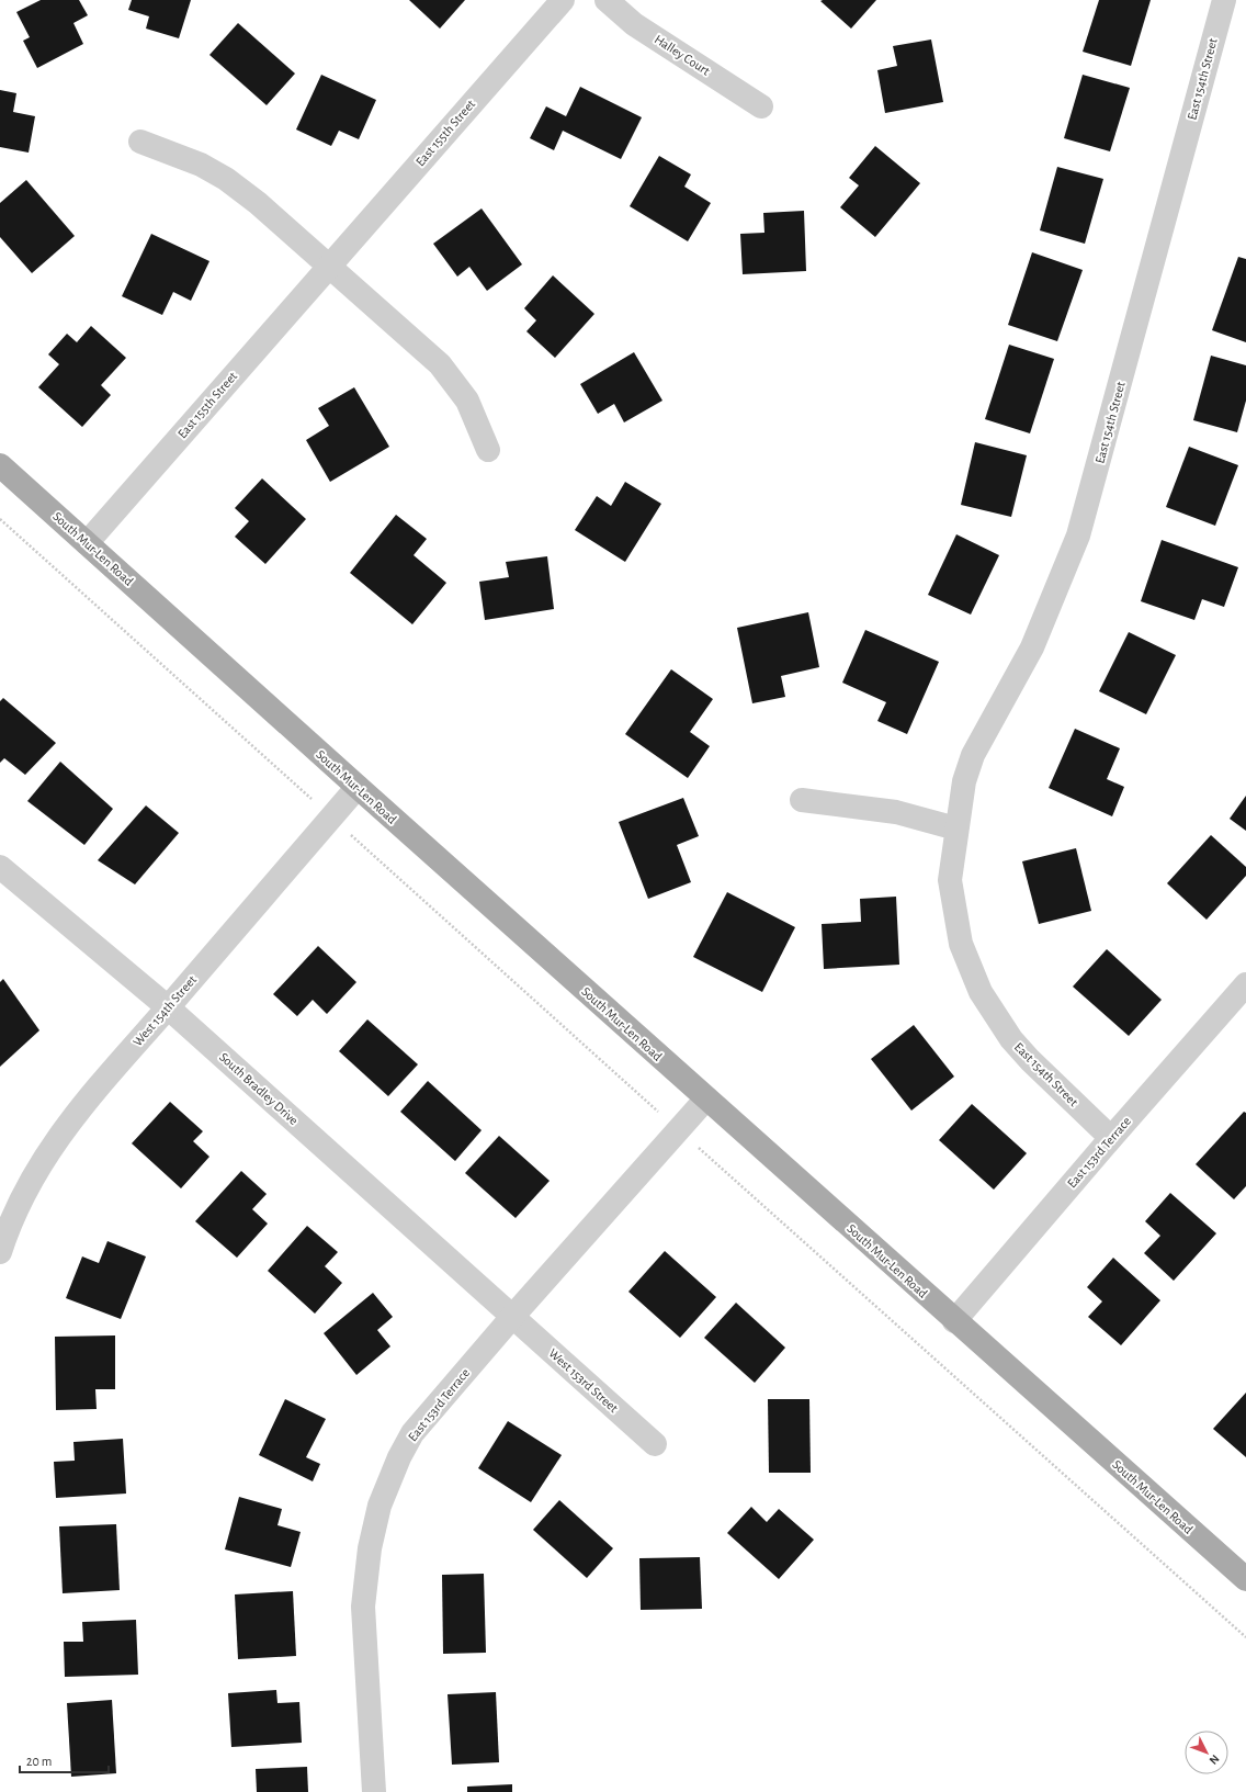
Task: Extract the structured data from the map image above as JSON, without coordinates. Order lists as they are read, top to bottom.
{
  "streets": {
    "main road": ["South Mur-Len Road"],
    "street": [
      "Halley Court",
      "East 154th Street",
      "East 155th Street",
      "West 154th Street",
      "South Bradley Drive",
      "East 153rd Terrace",
      "West 153rd Street"
    ]
  },
  "crossings": [
    ["East 154th Street", "East 153rd Terrace"],
    ["East 155th Street", "South Mur-Len Road"],
    ["South Mur-Len Road", "West 154th Street"],
    ["South Mur-Len Road", "East 153rd Terrace"],
    ["West 154th Street", "South Bradley Drive"],
    ["South Bradley Drive", "East 153rd Terrace"],
    ["South Bradley Drive", "West 153rd Street"],
    ["East 153rd Terrace", "West 153rd Street"]
  ],
  "scale_bar": "20 m",
  "north": "bottom right"
}
